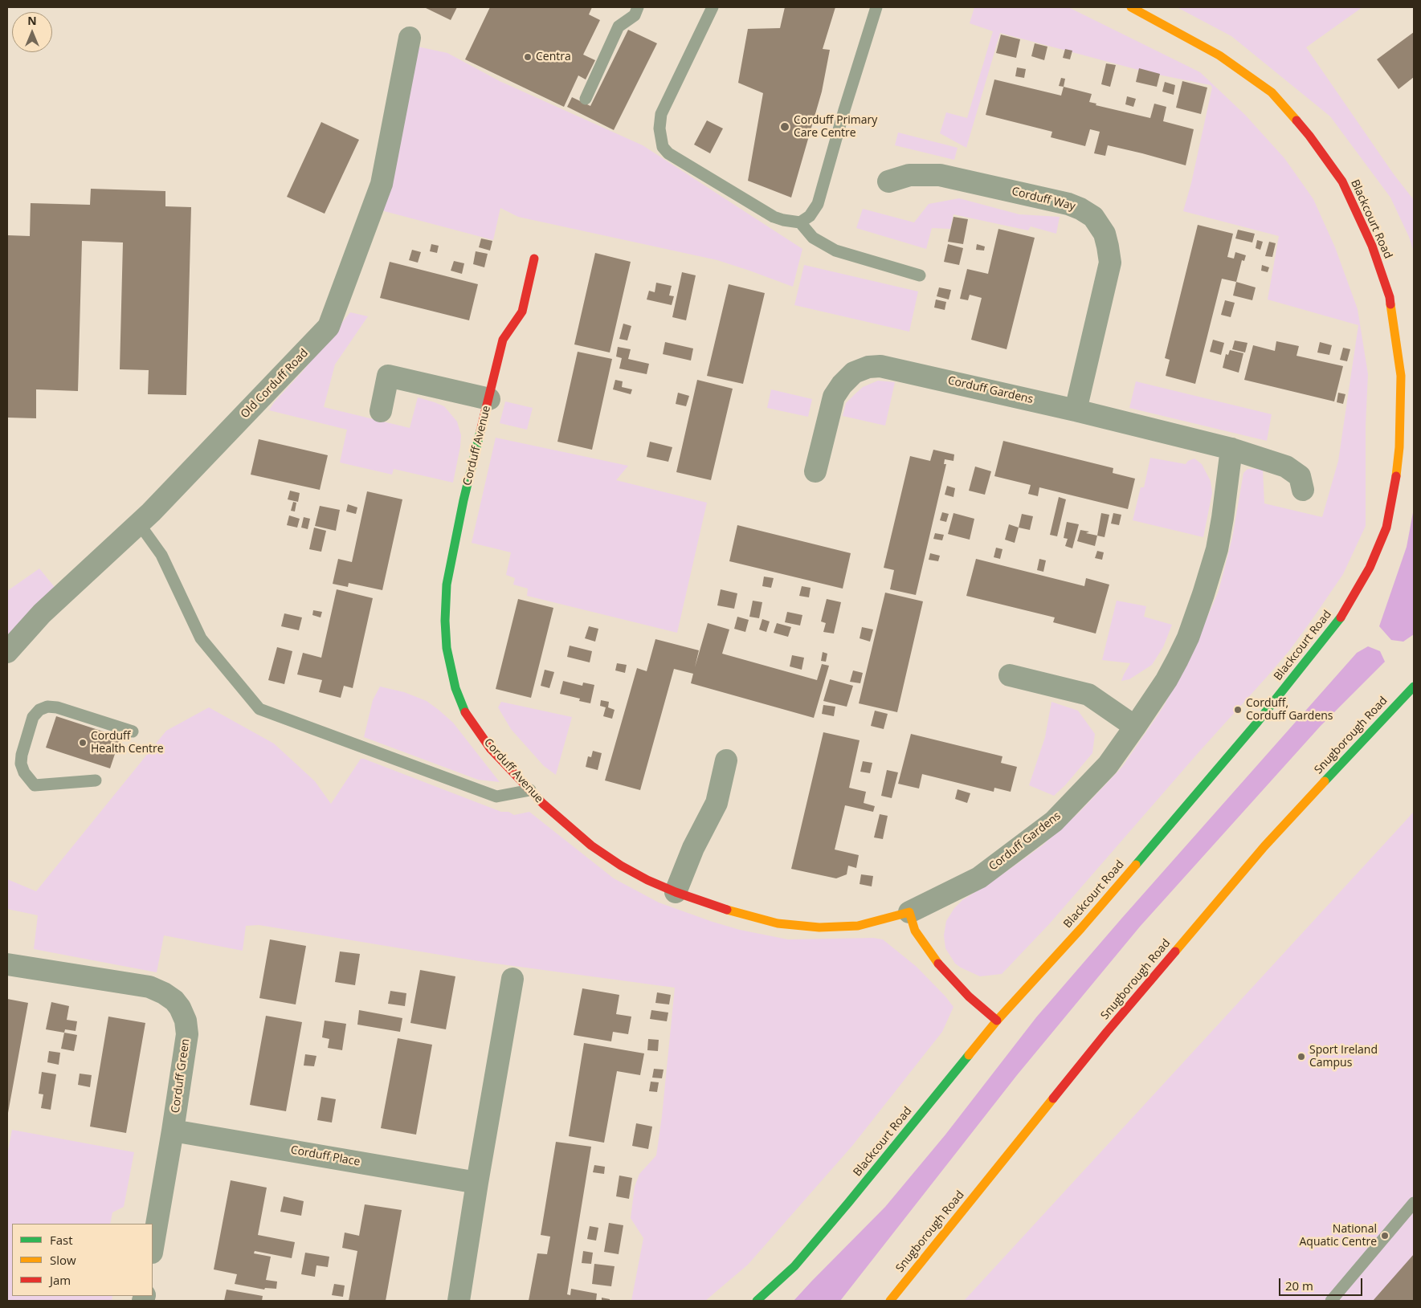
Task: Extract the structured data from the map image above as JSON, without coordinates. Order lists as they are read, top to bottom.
{
  "streets": {
    "street": [
      "Corduff Way",
      "Blackcourt Road",
      "Old Corduff Road",
      "Corduff Gardens",
      "Corduff Avenue",
      "Snugborough Road",
      "Corduff Green",
      "Corduff Place"
    ]
  },
  "crossings": [
    ["Corduff Way", "Corduff Gardens"],
    ["Corduff Gardens", "Corduff Avenue"],
    ["Corduff Green", "Corduff Place"]
  ],
  "places": [
    "Centra",
    "Corduff Primary Care Centre",
    "Corduff, Corduff Gardens",
    "Corduff Health Centre",
    "Sport Ireland Campus",
    "National Aquatic Centre"
  ],
  "legend": ["Fast", "Slow", "Jam"],
  "scale_bar": "20 m",
  "north": "top"
}
